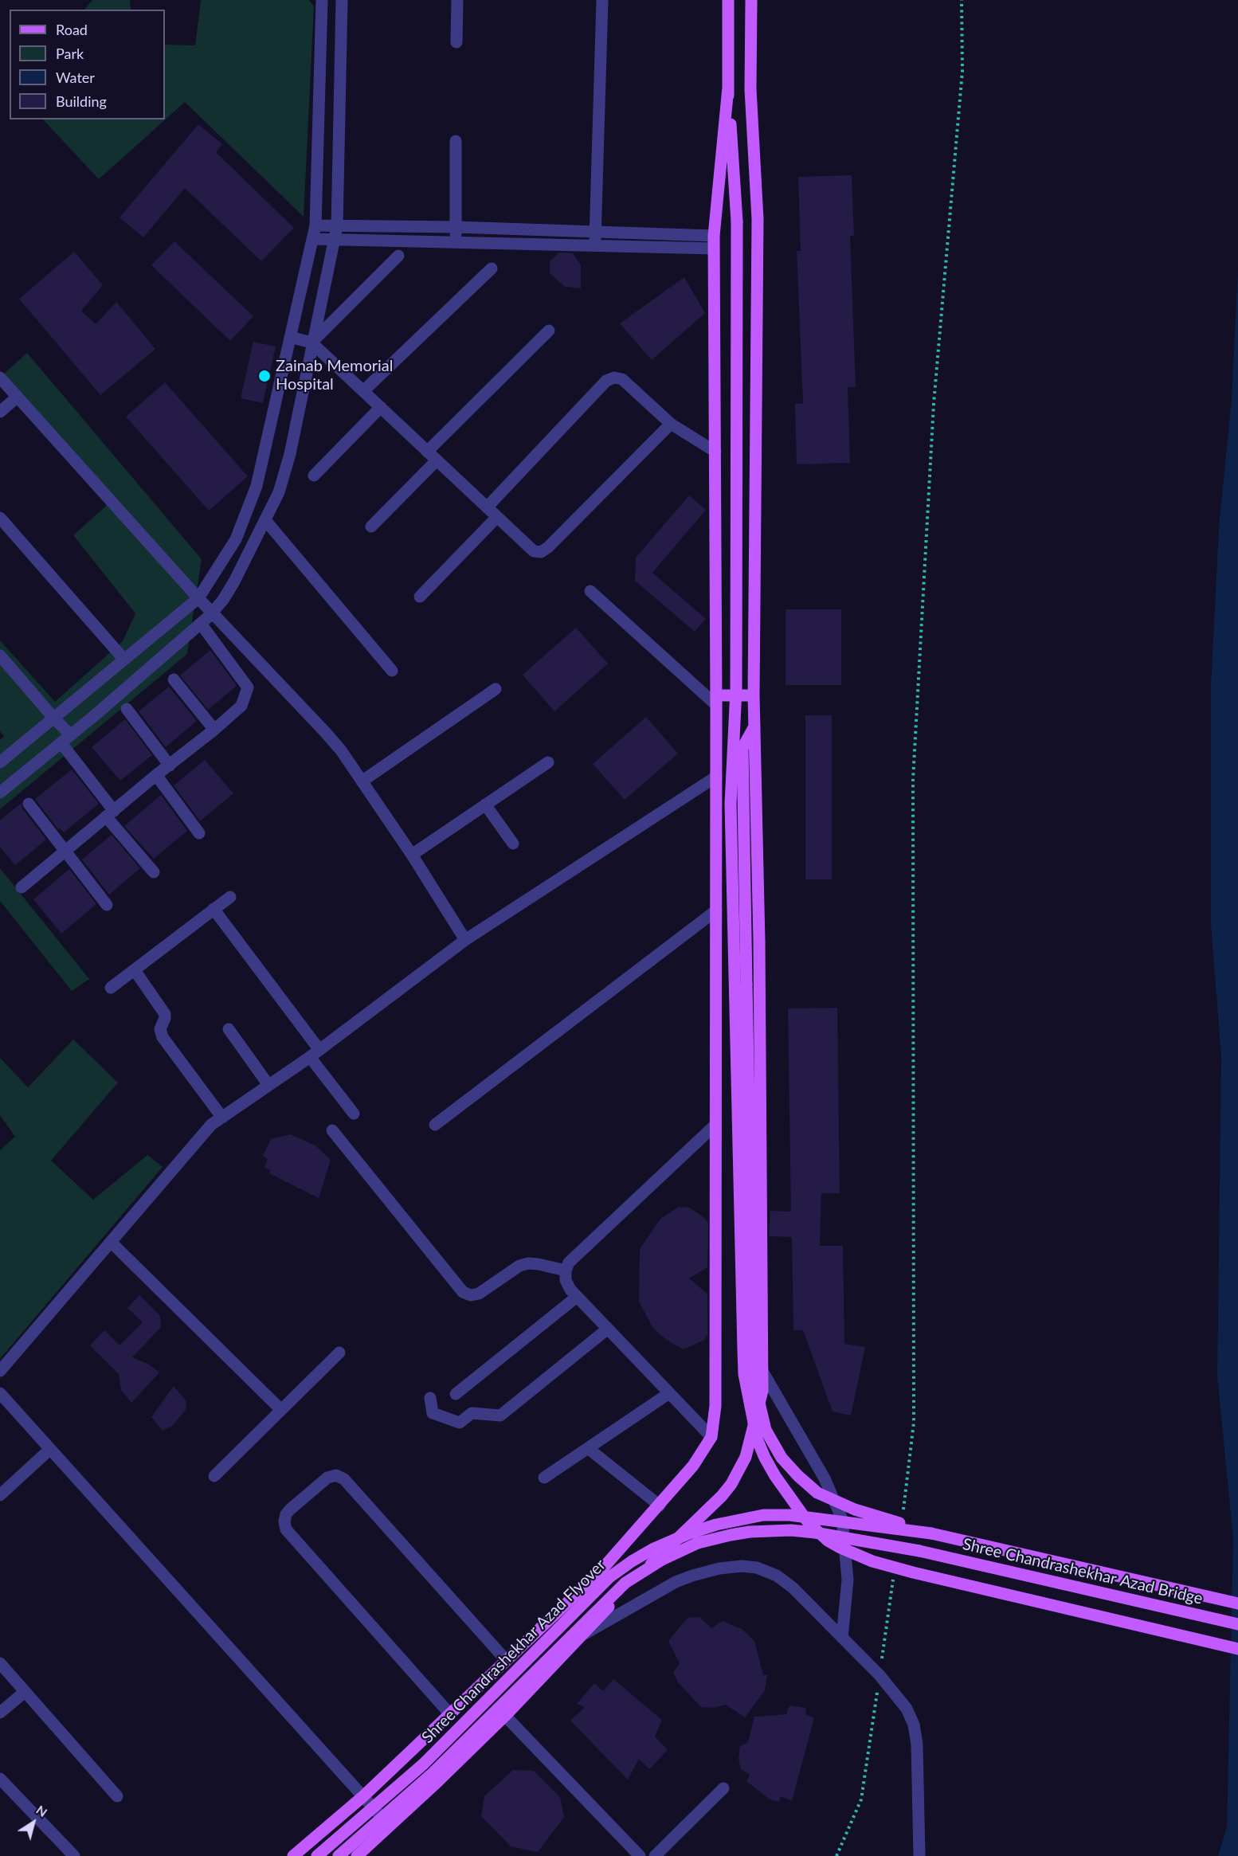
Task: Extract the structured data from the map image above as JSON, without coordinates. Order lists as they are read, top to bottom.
{
  "streets": {
    "main road": ["Shree Chandrashekhar Azad Bridge", "Shree Chandrashekhar Azad Flyover"]
  },
  "crossings": [
    ["Shree Chandrashekhar Azad Bridge", "Shree Chandrashekhar Azad Flyover"]
  ],
  "places": ["Zainab Memorial Hospital"],
  "legend": [
    "Road",
    "Park",
    "Water",
    "Building"
  ],
  "north": "top right"
}
